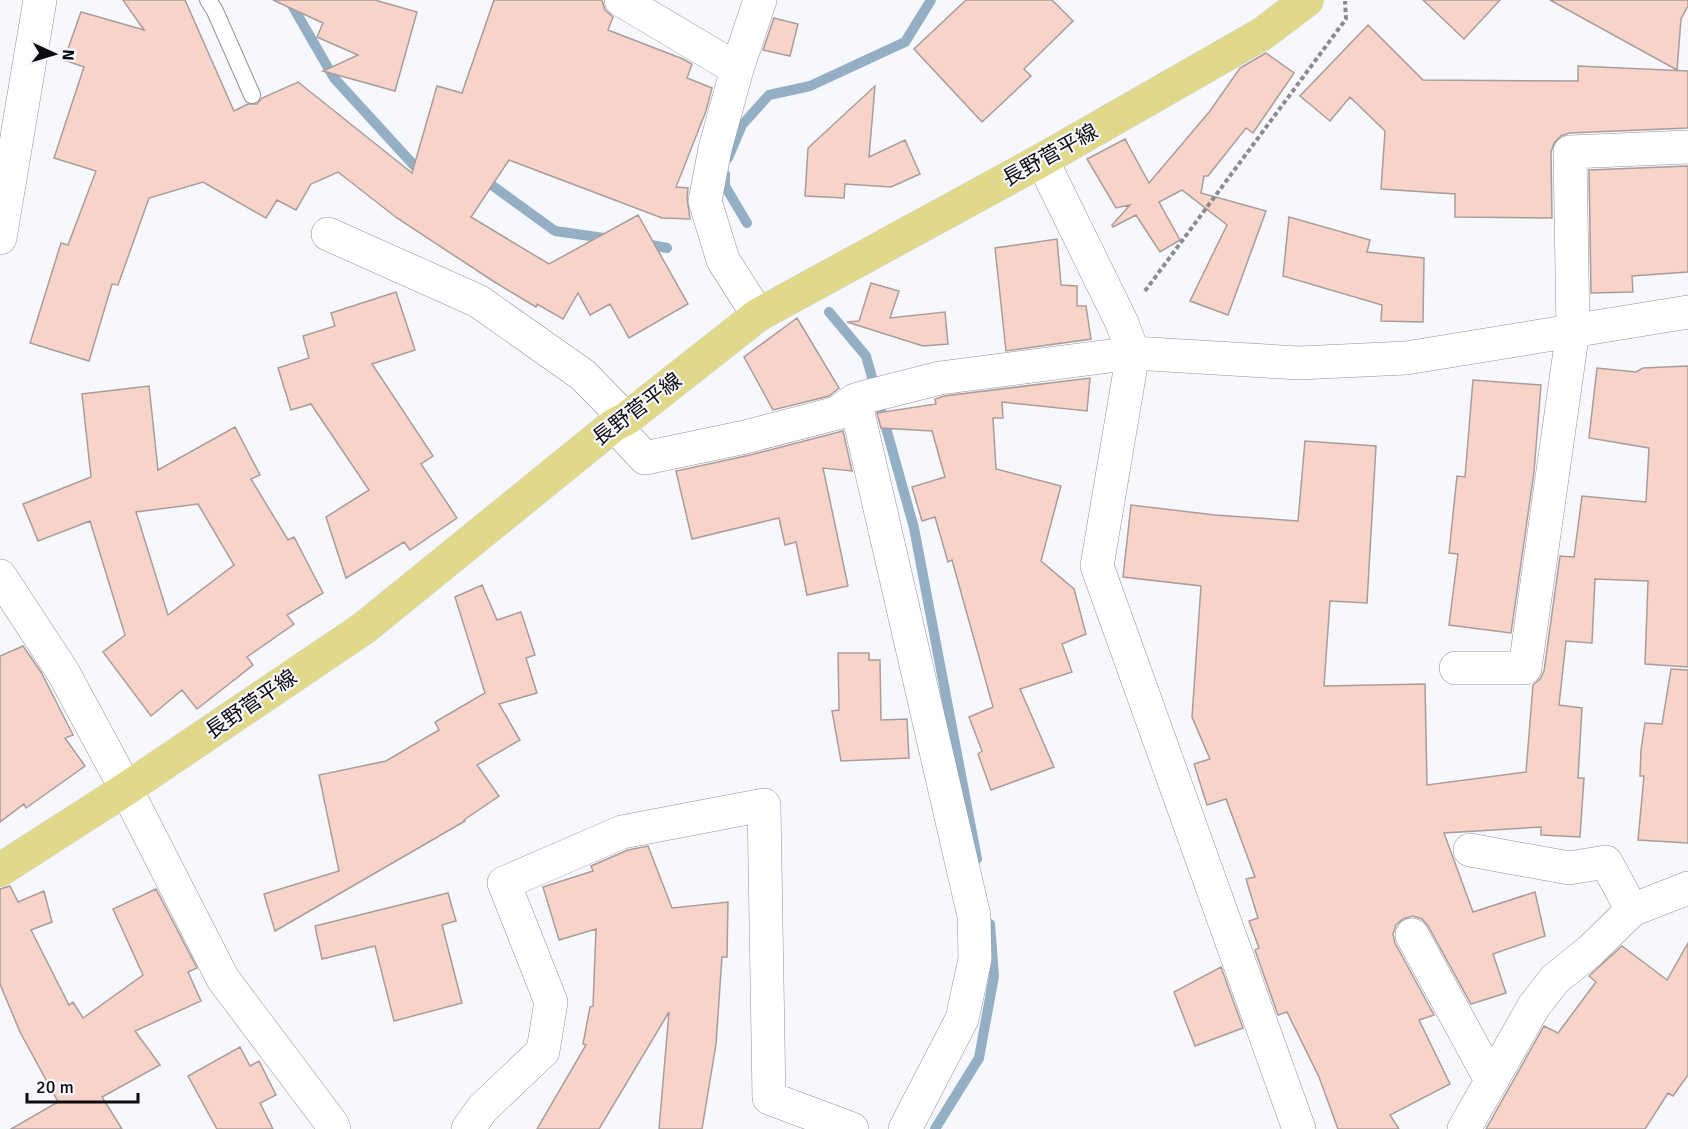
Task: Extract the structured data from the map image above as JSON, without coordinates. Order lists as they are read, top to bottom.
{
  "streets": {
    "main road": ["長野菅平線"]
  },
  "scale_bar": "20 m",
  "north": "right"
}
